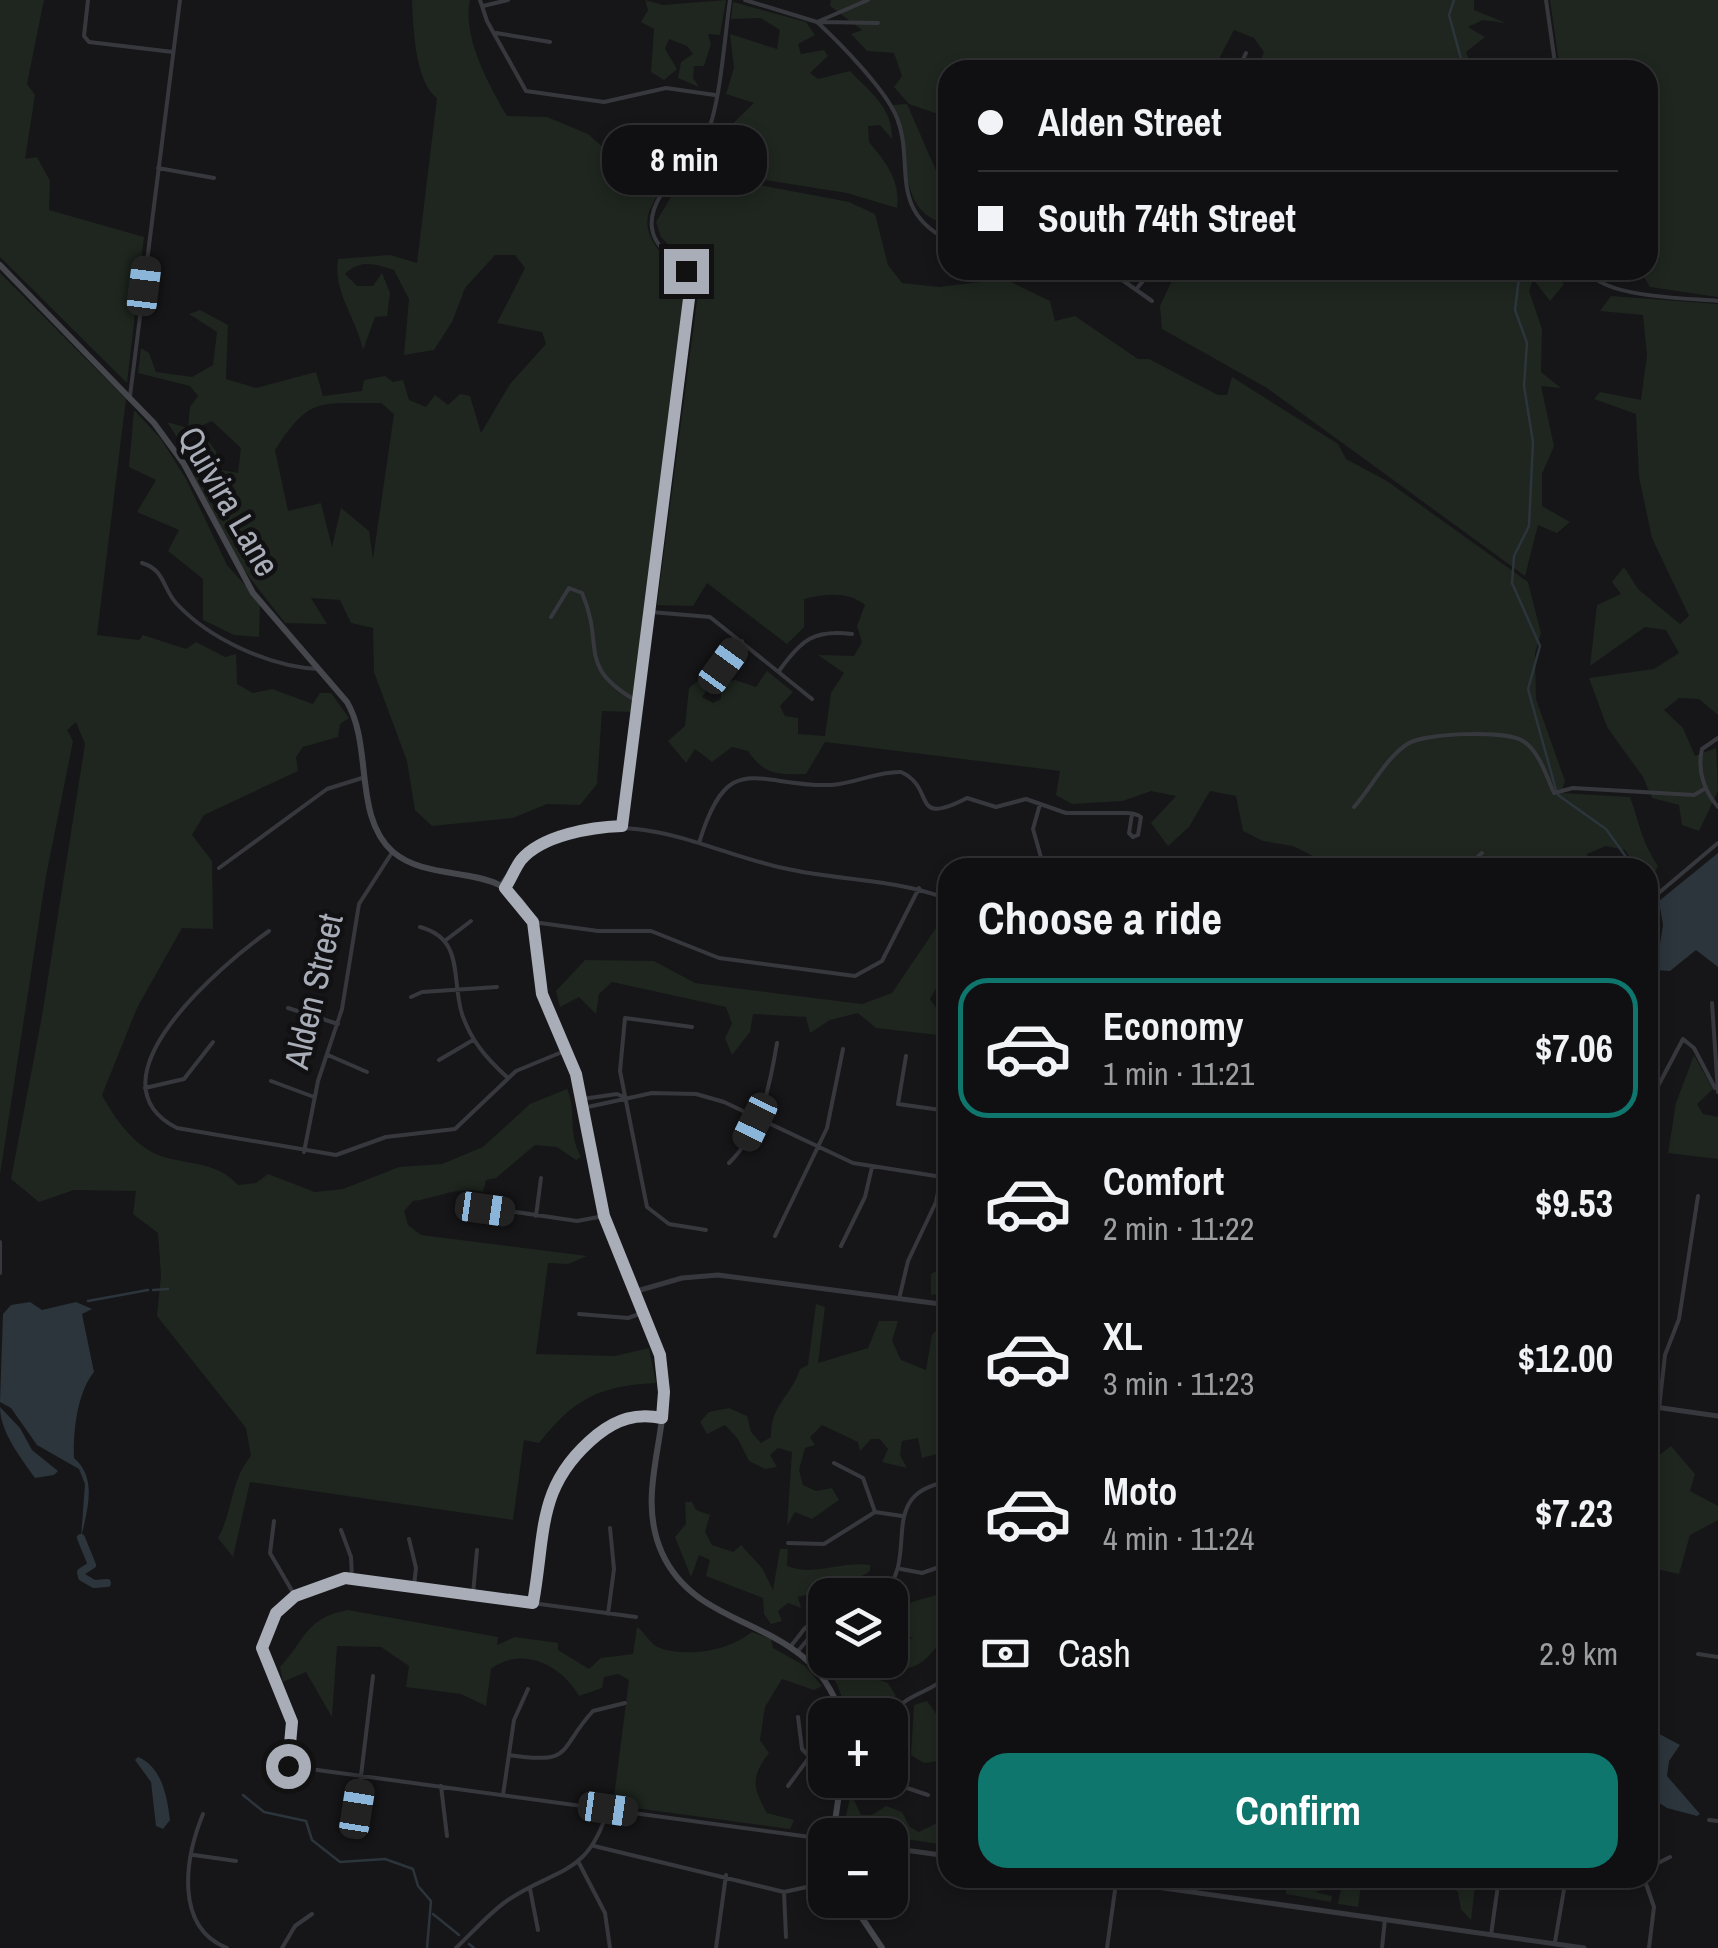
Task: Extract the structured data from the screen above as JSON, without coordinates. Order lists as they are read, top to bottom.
{
  "streets": {
    "main road": ["Quivira Lane"],
    "street": ["Alden Street"]
  },
  "crossings": [
    ["Quivira Lane", "Alden Street"]
  ],
  "page": {
    "banner": ["Alden Street", "South 74th Street"],
    "bubble": "8 min",
    "heading": "Choose a ride",
    "list": [
      {
        "name": "Economy",
        "note": "1 min · 11:21",
        "value": "$7.06"
      },
      {
        "name": "Comfort",
        "note": "2 min · 11:22",
        "value": "$9.53"
      },
      {
        "name": "XL",
        "note": "3 min · 11:23",
        "value": "$12.00"
      },
      {
        "name": "Moto",
        "note": "4 min · 11:24",
        "value": "$7.23"
      }
    ],
    "map_buttons": ["+", "−"],
    "pay": ["Cash", "2.9 km"],
    "buttons": "Confirm"
  }
}
